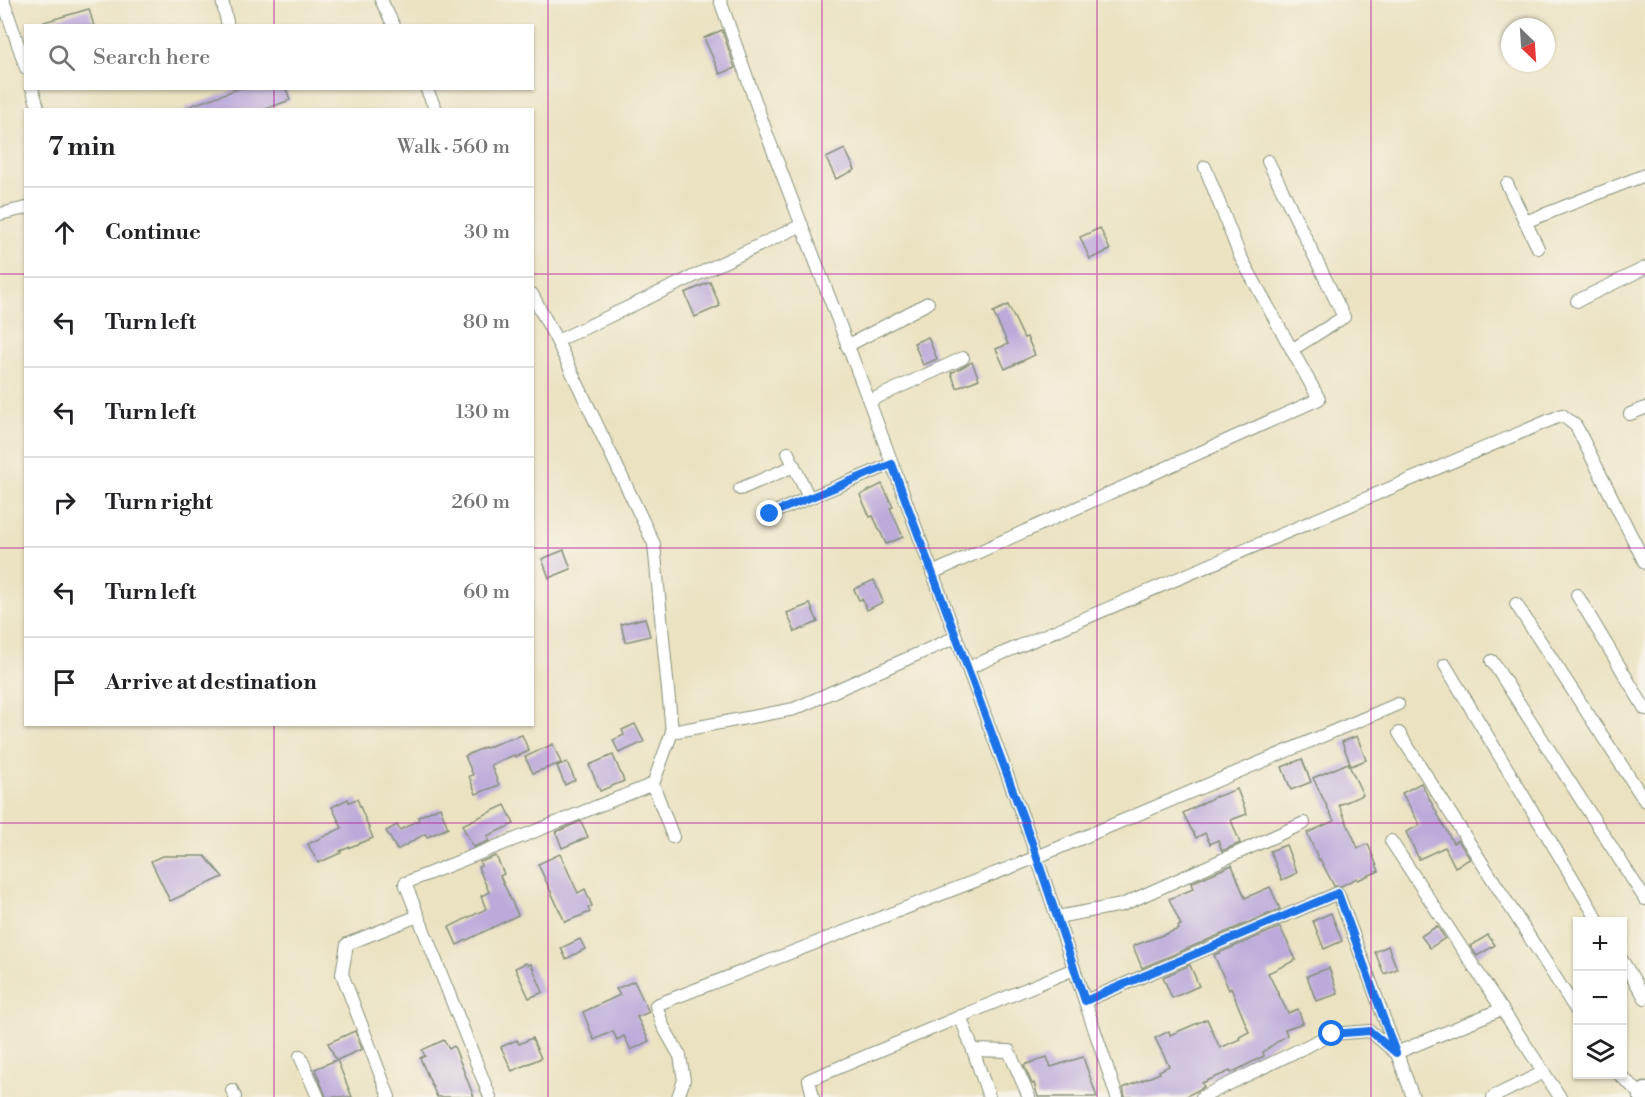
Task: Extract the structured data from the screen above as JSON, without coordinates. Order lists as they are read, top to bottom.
{
  "north": "bottom right",
  "page": {
    "search": "Search here",
    "heading": ["7 min", "Walk · 560 m"],
    "list": [
      ["Continue", "30 m"],
      ["Turn left", "80 m"],
      ["Turn left", "130 m"],
      ["Turn right", "260 m"],
      ["Turn left", "60 m"],
      "Arrive at destination"
    ],
    "map_buttons": ["+", "−"]
  }
}
